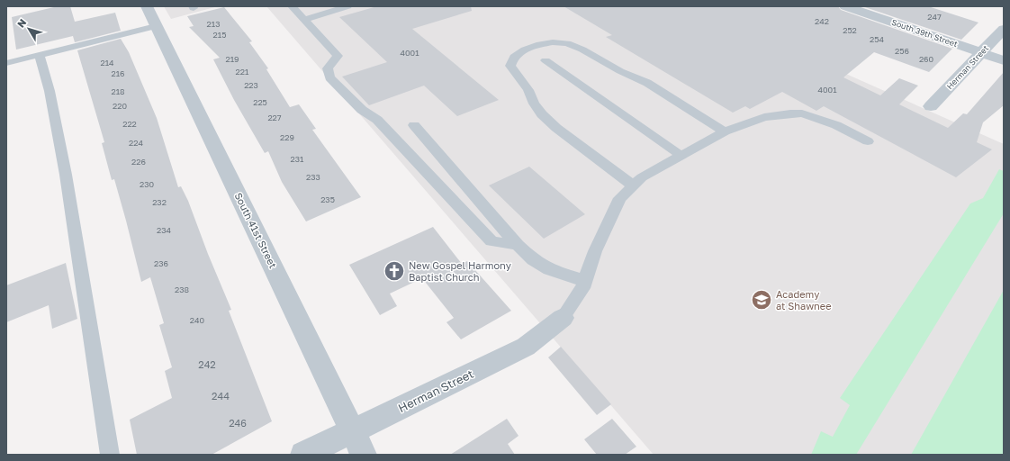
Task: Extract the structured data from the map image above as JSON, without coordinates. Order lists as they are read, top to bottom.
{
  "streets": {
    "street": ["South 39th Street", "Herman Street", "South 41st Street"]
  },
  "crossings": [
    ["South 39th Street", "Herman Street"],
    ["Herman Street", "South 41st Street"]
  ],
  "places": {
    "church": ["New Gospel Harmony Baptist Church"],
    "school or university": ["Academy at Shawnee"]
  },
  "house_numbers": [
    "247",
    "242",
    "213",
    "252",
    "215",
    "254",
    "256",
    "4001",
    "219",
    "260",
    "214",
    "221",
    "216",
    "223",
    "4001",
    "218",
    "225",
    "220",
    "227",
    "222",
    "229",
    "224",
    "231",
    "226",
    "233",
    "230",
    "235",
    "232",
    "234",
    "236",
    "238",
    "240",
    "242",
    "244",
    "246"
  ],
  "north": "top left"
}
